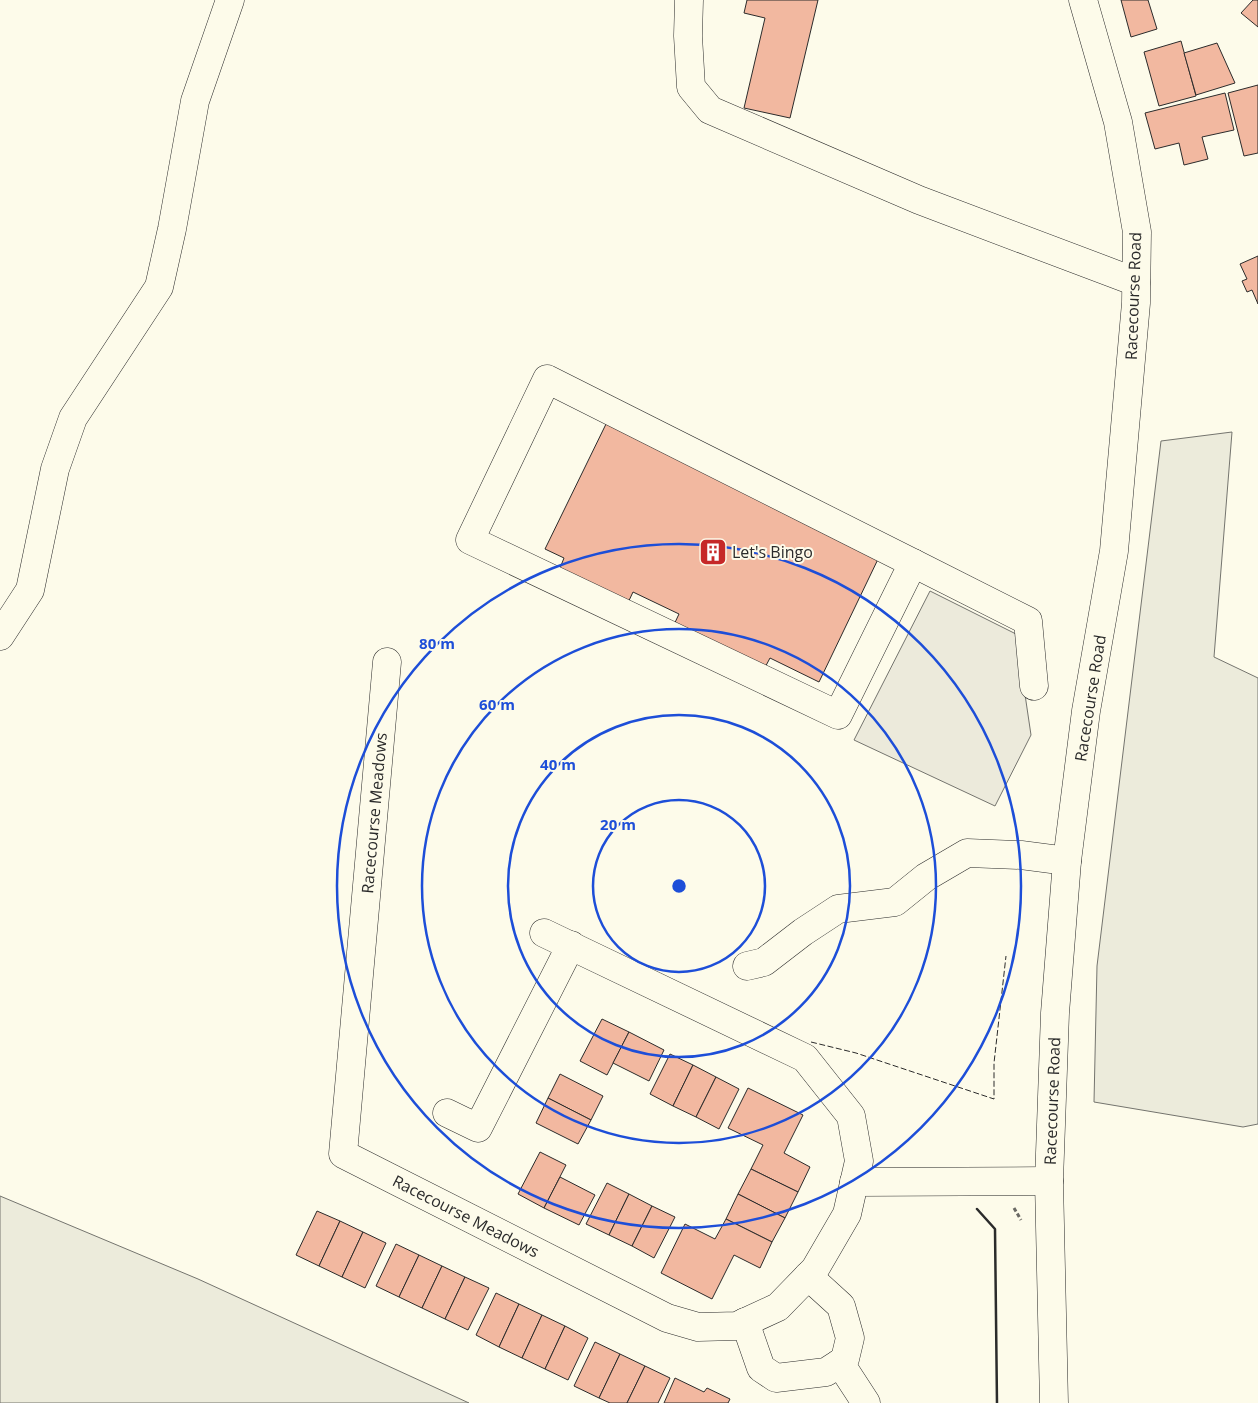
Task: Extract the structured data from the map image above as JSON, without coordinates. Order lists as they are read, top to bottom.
{
  "streets": {
    "street": ["Racecourse Road", "Racecourse Meadows"]
  },
  "places": {
    "building": ["Let's Bingo"]
  },
  "rings": [
    "80 m",
    "60 m",
    "40 m",
    "20 m"
  ]
}
